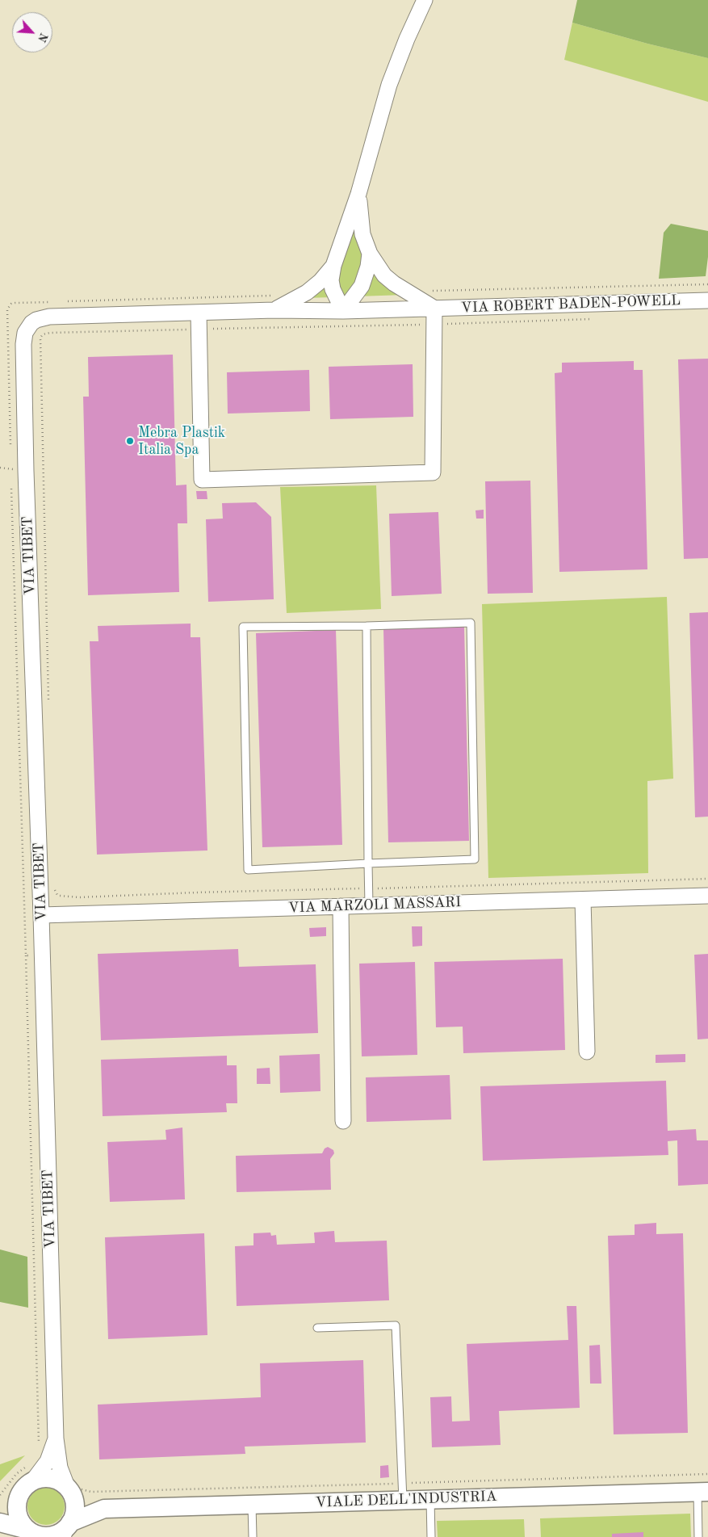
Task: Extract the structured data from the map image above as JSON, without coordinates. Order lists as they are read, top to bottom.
{
  "streets": {
    "street": [
      "VIA ROBERT BADEN-POWELL",
      "VIA TIBET",
      "VIA MARZOLI MASSARI",
      "VIALE DELL'INDUSTRIA"
    ]
  },
  "crossings": [
    ["VIA ROBERT BADEN-POWELL", "VIA TIBET"],
    ["VIA TIBET", "VIA MARZOLI MASSARI"],
    ["VIA TIBET", "VIALE DELL'INDUSTRIA"]
  ],
  "places": ["Mebra Plastik Italia Spa"],
  "north": "bottom right"
}
